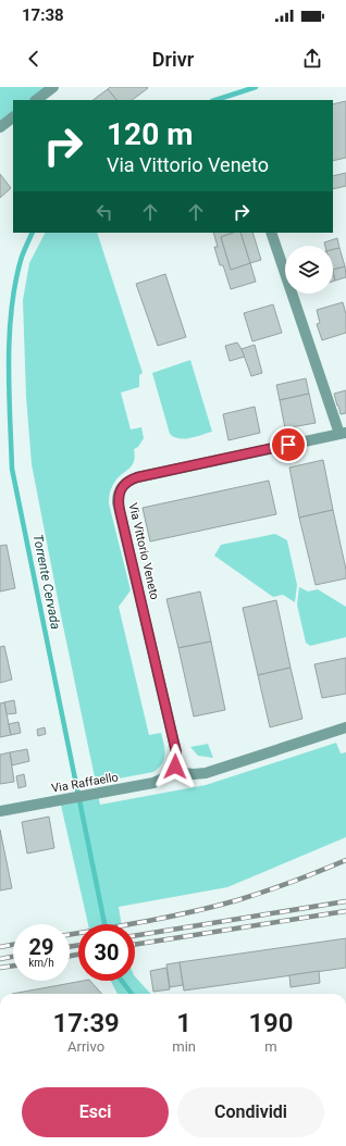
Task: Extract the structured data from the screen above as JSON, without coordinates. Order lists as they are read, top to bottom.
{
  "streets": {
    "street": ["Via Vittorio Veneto", "Via Raffaello"]
  },
  "crossings": [
    ["Via Vittorio Veneto", "Via Raffaello"]
  ],
  "water": ["Torrente Cervada"],
  "page": {
    "status": "17:38",
    "header": "Drivr",
    "turn": ["120 m", "Via Vittorio Veneto"],
    "speed": "29 km/h",
    "limit": "30",
    "eta": [
      "17:39",
      "Arrivo",
      "1",
      "min",
      "190",
      "m"
    ],
    "buttons": ["Esci", "Condividi"]
  }
}
